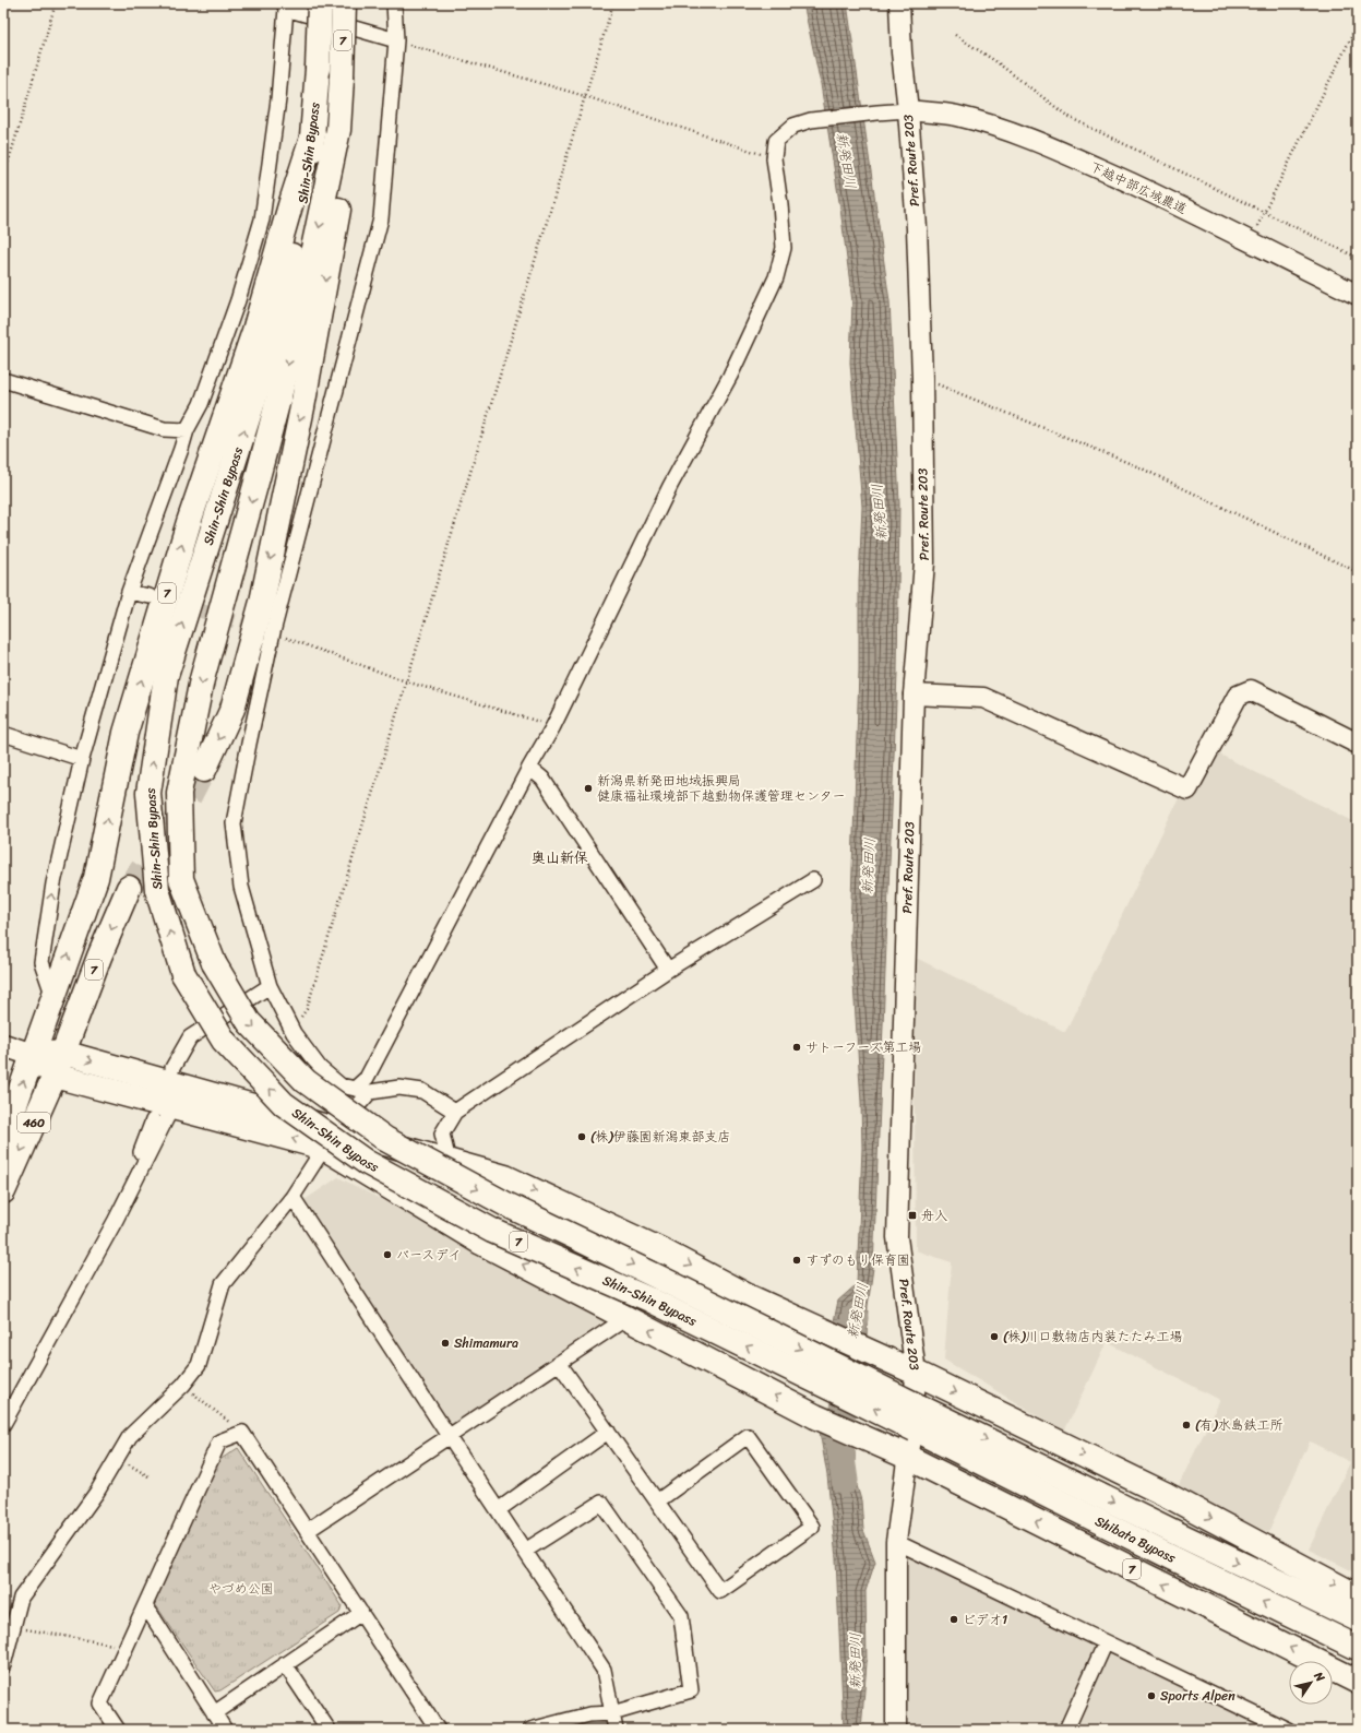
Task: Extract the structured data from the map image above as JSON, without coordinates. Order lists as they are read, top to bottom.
{
  "streets": {
    "highway": [
      "7",
      "Shin-Shin Bypass",
      "460",
      "Shibata Bypass"
    ],
    "main road": ["Pref. Route 203", "下越中部広域農道"]
  },
  "crossings": [
    ["7", "Shin-Shin Bypass"],
    ["7", "Pref. Route 203"],
    ["7", "460"],
    ["Shin-Shin Bypass", "Shibata Bypass"],
    ["Pref. Route 203", "下越中部広域農道"]
  ],
  "districts": ["奥山新保"],
  "water": ["新発田川"],
  "parks": ["やづめ公園"],
  "places": {
    "other": [
      "新潟県新発田地域振興局 健康福祉環境部下越動物保護管理センター",
      "サトーフーズ第工場",
      "(株)伊藤園新潟東部支店",
      "バースデイ",
      "すずのもり保育園",
      "(株)川口敷物店内装たたみ工場",
      "Shimamura",
      "(有)水島鉄工所",
      "ビデオ1",
      "Sports Alpen"
    ],
    "transit": ["舟入"]
  },
  "north": "top right"
}
